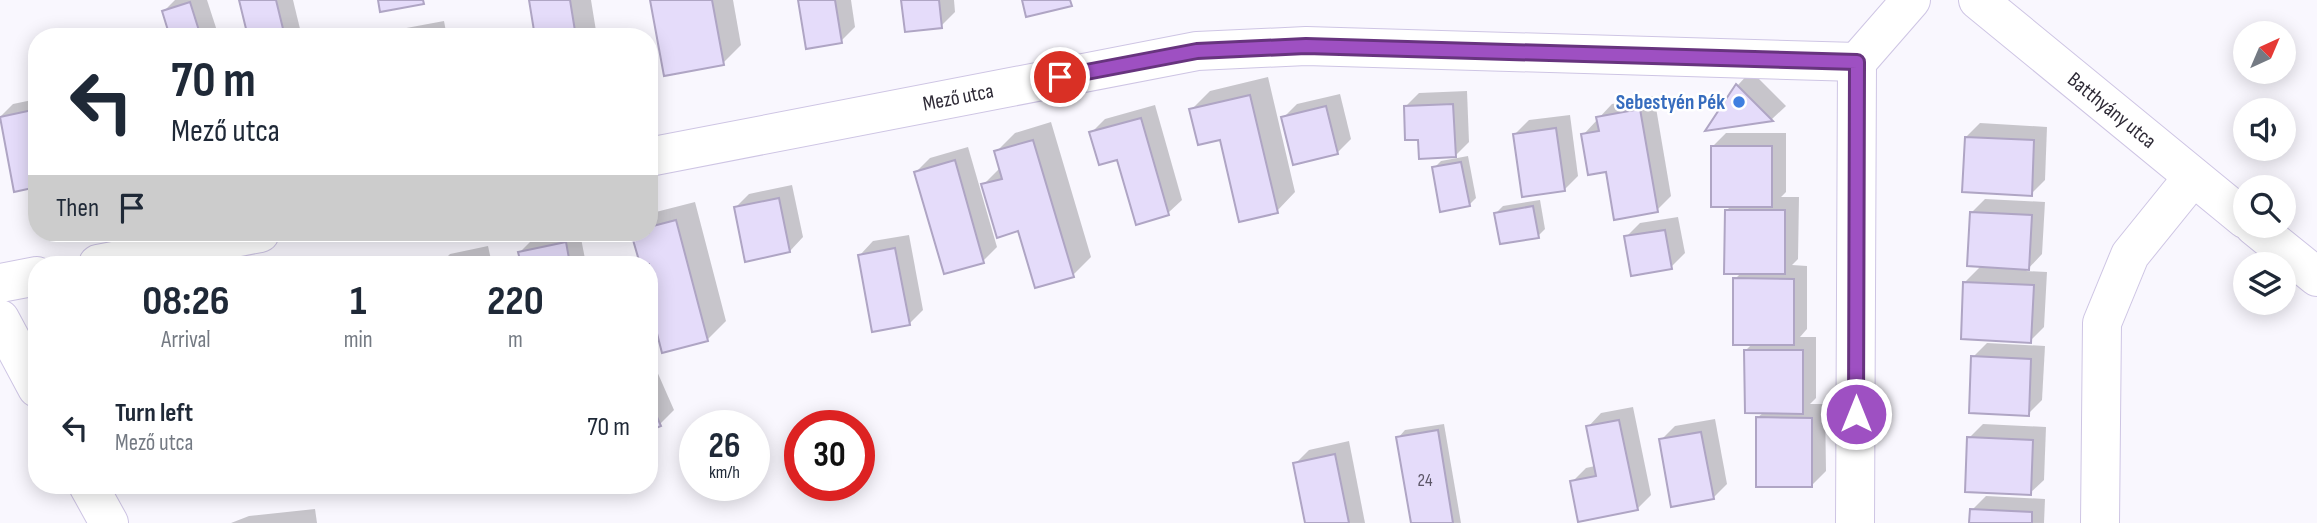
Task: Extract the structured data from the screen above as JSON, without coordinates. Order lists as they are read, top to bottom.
{
  "streets": {
    "street": ["Mező utca", "Batthyány utca"]
  },
  "places": ["Sebestyén Pék"],
  "house_numbers": ["24"],
  "north": "top right",
  "page": {
    "turn": ["70 m", "Mező utca"],
    "then": "Then",
    "eta": [
      "08:26",
      "Arrival",
      "1",
      "min",
      "220",
      "m"
    ],
    "list": [
      {
        "name": "Turn left",
        "note": "Mező utca",
        "value": "70 m"
      }
    ],
    "speed": "26 km/h",
    "limit": "30"
  }
}
